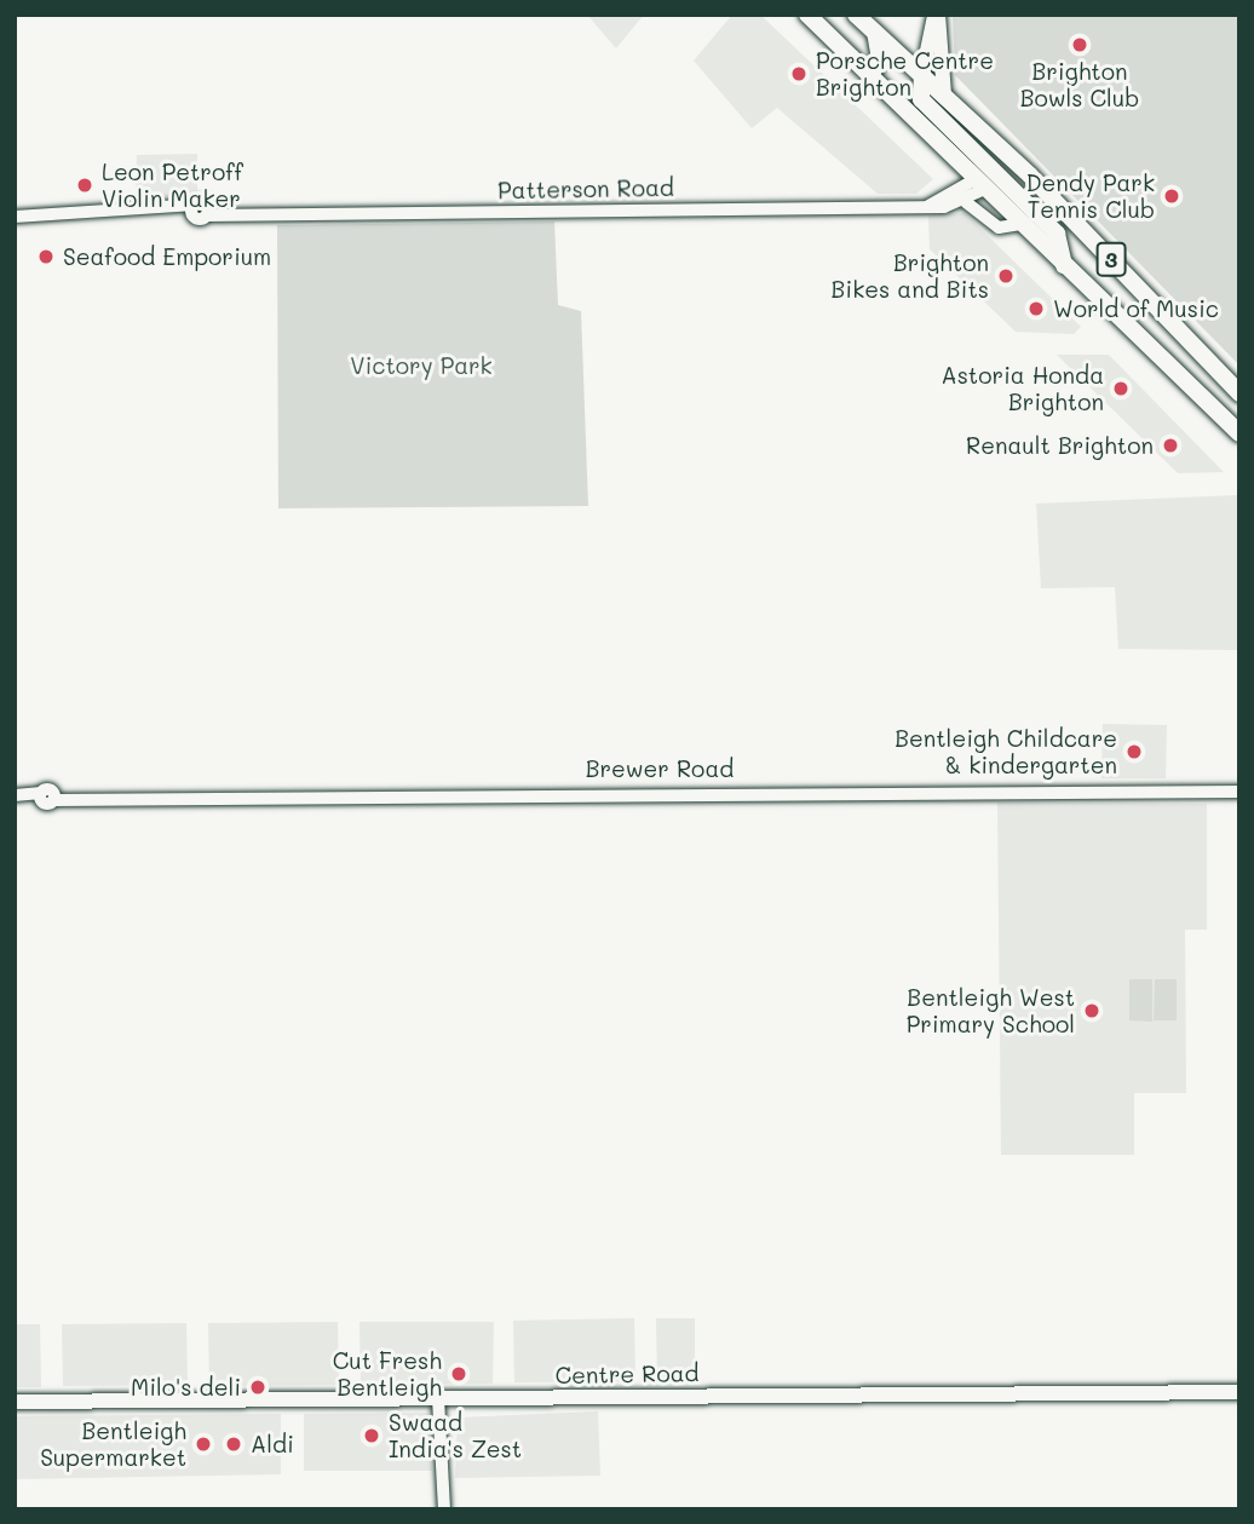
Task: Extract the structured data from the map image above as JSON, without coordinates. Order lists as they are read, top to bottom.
{
  "streets": {
    "highway": ["3"],
    "main road": ["Centre Road"],
    "street": ["Patterson Road", "Brewer Road"]
  },
  "crossings": [
    ["Patterson Road", "3"]
  ],
  "parks": ["Victory Park"],
  "places": [
    "Brighton Bowls Club",
    "Porsche Centre Brighton",
    "Leon Petroff Violin Maker",
    "Dendy Park Tennis Club",
    "Seafood Emporium",
    "Brighton Bikes and Bits",
    "World of Music",
    "Astoria Honda Brighton",
    "Renault Brighton",
    "Bentleigh Childcare & kindergarten",
    "Bentleigh West Primary School",
    "Cut Fresh Bentleigh",
    "Milo's deli",
    "Swaad India's Zest",
    "Bentleigh Supermarket",
    "Aldi"
  ]
}
